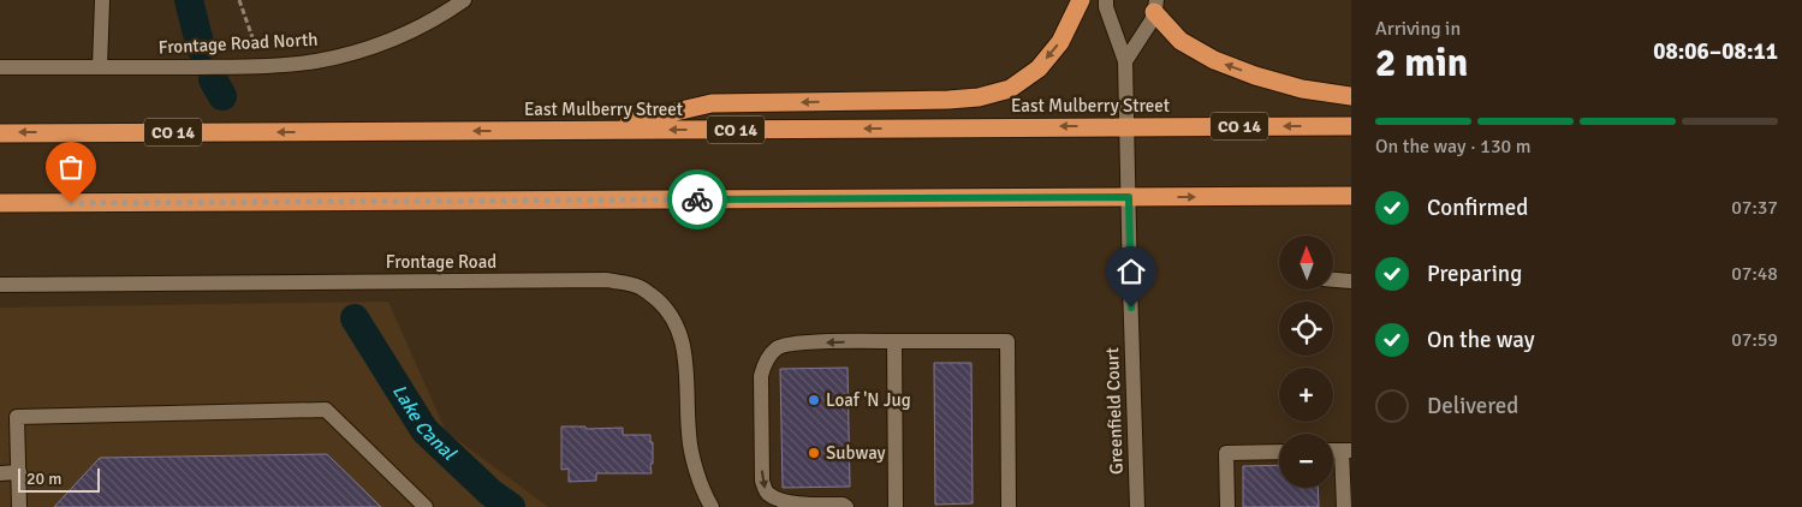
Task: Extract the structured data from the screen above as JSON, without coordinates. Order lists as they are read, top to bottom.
{
  "streets": {
    "highway": ["East Mulberry Street", "CO 14"],
    "street": ["Frontage Road North", "Frontage Road", "Greenfield Court"]
  },
  "crossings": [
    ["East Mulberry Street", "Greenfield Court"]
  ],
  "water": ["Lake Canal"],
  "places": ["Loaf 'N Jug", "Subway"],
  "scale_bar": "20 m",
  "north": "top",
  "page": {
    "heading": ["2 min", "Arriving in", "08:06–08:11"],
    "bar": "On the way · 130 m",
    "list": [
      ["Confirmed", "07:37"],
      ["Preparing", "07:48"],
      ["On the way", "07:59"],
      "Delivered"
    ],
    "map_buttons": ["+", "−"],
    "scale": "20 m"
  }
}
